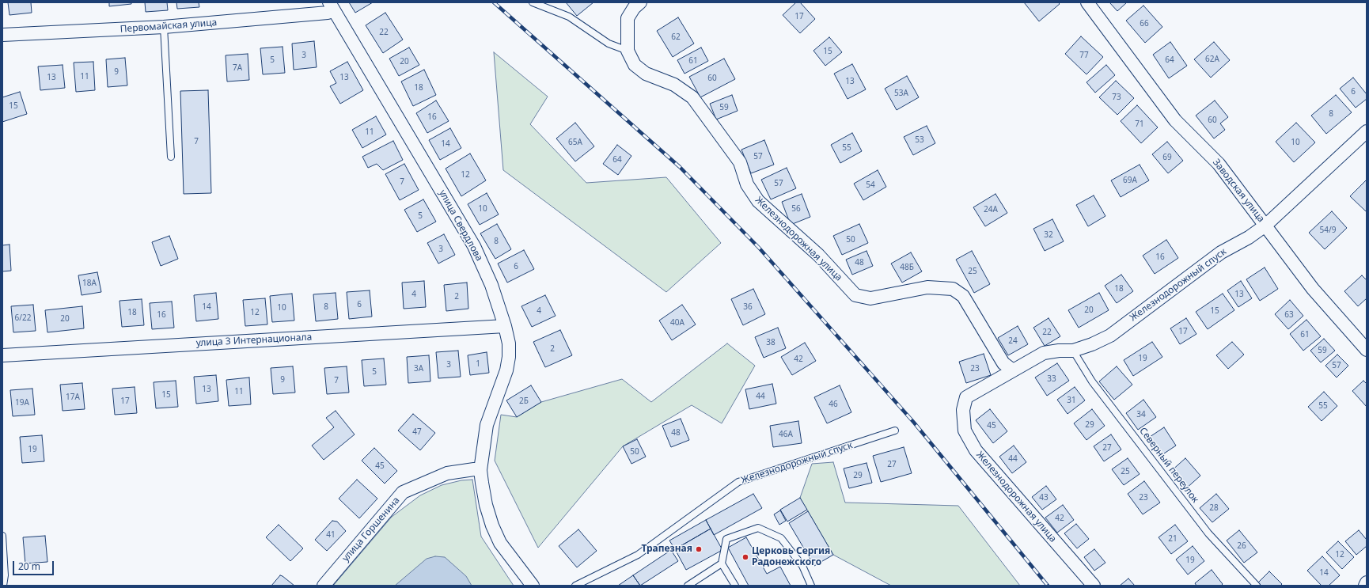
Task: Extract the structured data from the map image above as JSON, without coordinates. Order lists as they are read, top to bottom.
{
  "streets": {
    "street": [
      "Первомайская улица",
      "Заводская улица",
      "улица Свердлова",
      "Железнодорожная улица",
      "Железнодорожный спуск",
      "улица 3 Интернационала",
      "улица Горшенина"
    ],
    "lane": ["Северный переулок"]
  },
  "crossings": [
    ["Первомайская улица", "улица Свердлова"],
    ["Заводская улица", "Железнодорожный спуск"],
    ["улица Свердлова", "улица 3 Интернационала"],
    ["улица Свердлова", "улица Горшенина"],
    ["Железнодорожная улица", "Железнодорожный спуск"],
    ["Железнодорожный спуск", "Северный переулок"]
  ],
  "places": ["Трапезная", "Церковь Сергия Радонежского"],
  "house_numbers": [
    "17",
    "66",
    "22",
    "62",
    "15",
    "3",
    "77",
    "62А",
    "5",
    "64",
    "61",
    "20",
    "7А",
    "9",
    "11",
    "13",
    "13",
    "60",
    "13",
    "18",
    "6",
    "53А",
    "73",
    "15",
    "59",
    "8",
    "16",
    "60",
    "71",
    "11",
    "53",
    "7",
    "65А",
    "10",
    "14",
    "55",
    "57",
    "69",
    "64",
    "12",
    "69А",
    "7",
    "57",
    "54",
    "10",
    "56",
    "24А",
    "5",
    "54/9",
    "32",
    "50",
    "8",
    "3",
    "16",
    "48",
    "6",
    "48Б",
    "25",
    "18А",
    "18",
    "4",
    "13",
    "2",
    "6",
    "14",
    "8",
    "36",
    "10",
    "20",
    "4",
    "15",
    "18",
    "12",
    "16",
    "63",
    "6/22",
    "20",
    "40А",
    "17",
    "22",
    "61",
    "24",
    "38",
    "2",
    "59",
    "19",
    "42",
    "1",
    "3",
    "57",
    "3А",
    "23",
    "5",
    "33",
    "9",
    "7",
    "13",
    "11",
    "15",
    "44",
    "17А",
    "31",
    "17",
    "2Б",
    "19А",
    "46",
    "55",
    "34",
    "29",
    "45",
    "47",
    "48",
    "46А",
    "27",
    "19",
    "50",
    "44",
    "27",
    "45",
    "25",
    "29",
    "43",
    "23",
    "28",
    "42",
    "41",
    "21",
    "26",
    "12",
    "19",
    "14"
  ],
  "scale_bar": "20 m"
}
